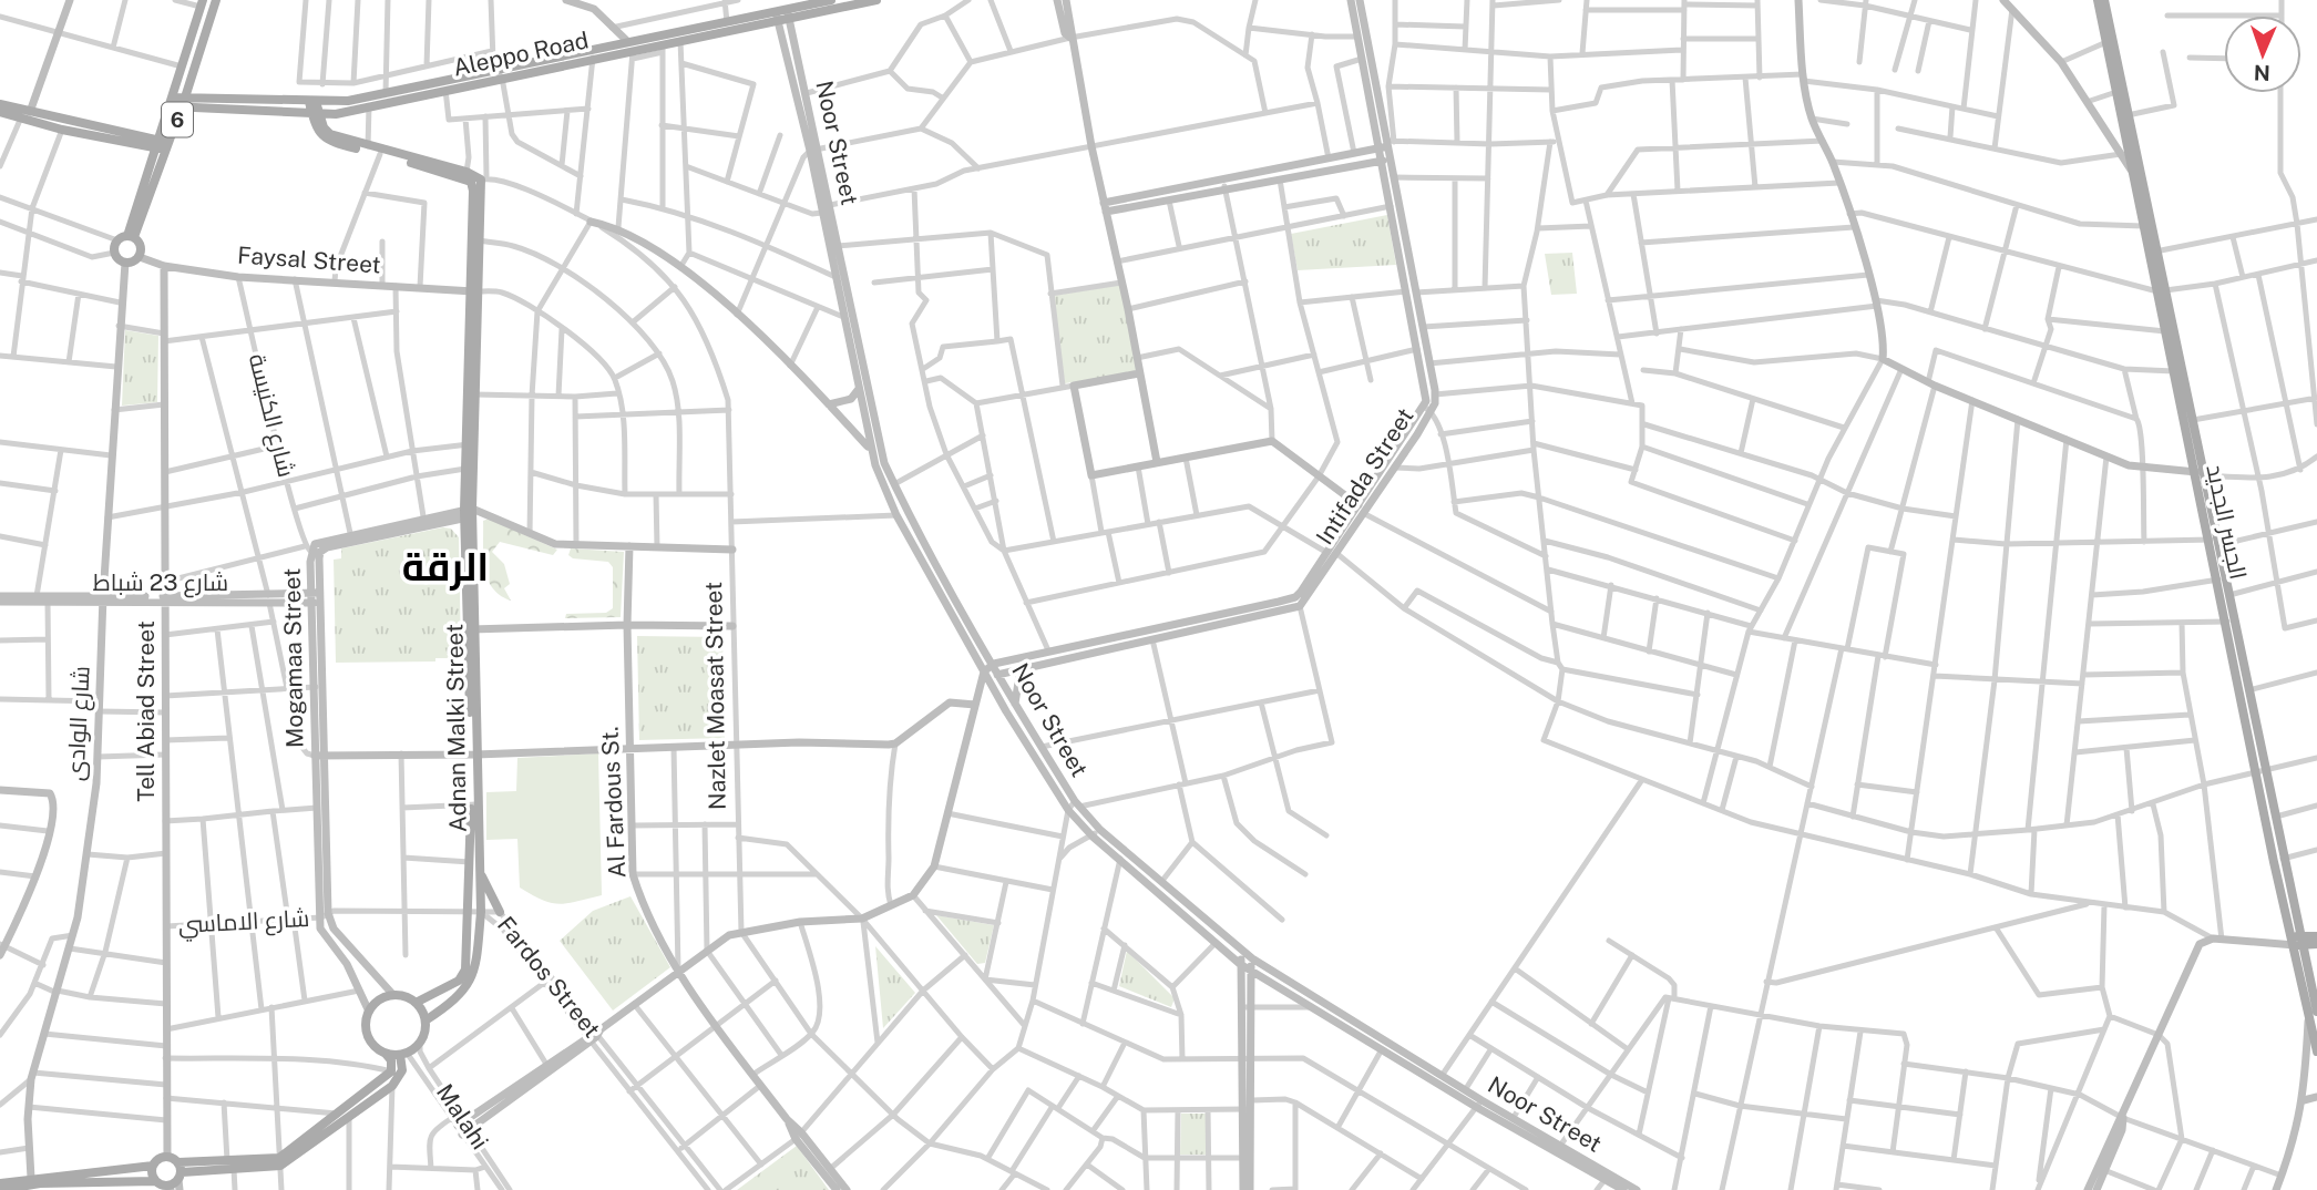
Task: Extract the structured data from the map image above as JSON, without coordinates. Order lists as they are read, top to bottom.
{
  "streets": {
    "main road": [
      "Aleppo Road",
      "6",
      "Noor Street",
      "Faysal Street",
      "Intifada Street",
      "الجسر الجديد",
      "شارع 23 شباط",
      "Mogamaa Street",
      "Nazlet Moasat Street",
      "Tell Abiad Street",
      "شارع الوادى",
      "Adnan Malki Street",
      "Al Fardous St."
    ],
    "street": [
      "شارع الكنيسة",
      "شارع الاماسي",
      "Fardos Street",
      "Malahi"
    ]
  },
  "crossings": [
    ["Aleppo Road", "6"],
    ["Aleppo Road", "Noor Street"],
    ["Aleppo Road", "Nazlet Moasat Street"],
    ["Noor Street", "Intifada Street"],
    ["Faysal Street", "شارع الكنيسة"],
    ["Faysal Street", "Tell Abiad Street"],
    ["Faysal Street", "Adnan Malki Street"],
    ["شارع الكنيسة", "Mogamaa Street"],
    ["شارع 23 شباط", "Mogamaa Street"],
    ["شارع 23 شباط", "Tell Abiad Street"],
    ["شارع 23 شباط", "شارع الوادى"],
    ["Mogamaa Street", "Adnan Malki Street"],
    ["Mogamaa Street", "شارع الاماسي"],
    ["Mogamaa Street", "Malahi"],
    ["Nazlet Moasat Street", "Adnan Malki Street"],
    ["Tell Abiad Street", "شارع الاماسي"],
    ["Adnan Malki Street", "شارع الاماسي"],
    ["Adnan Malki Street", "Fardos Street"],
    ["Adnan Malki Street", "Malahi"],
    ["شارع الاماسي", "Fardos Street"]
  ],
  "districts": ["الرقة"],
  "north": "bottom"
}
